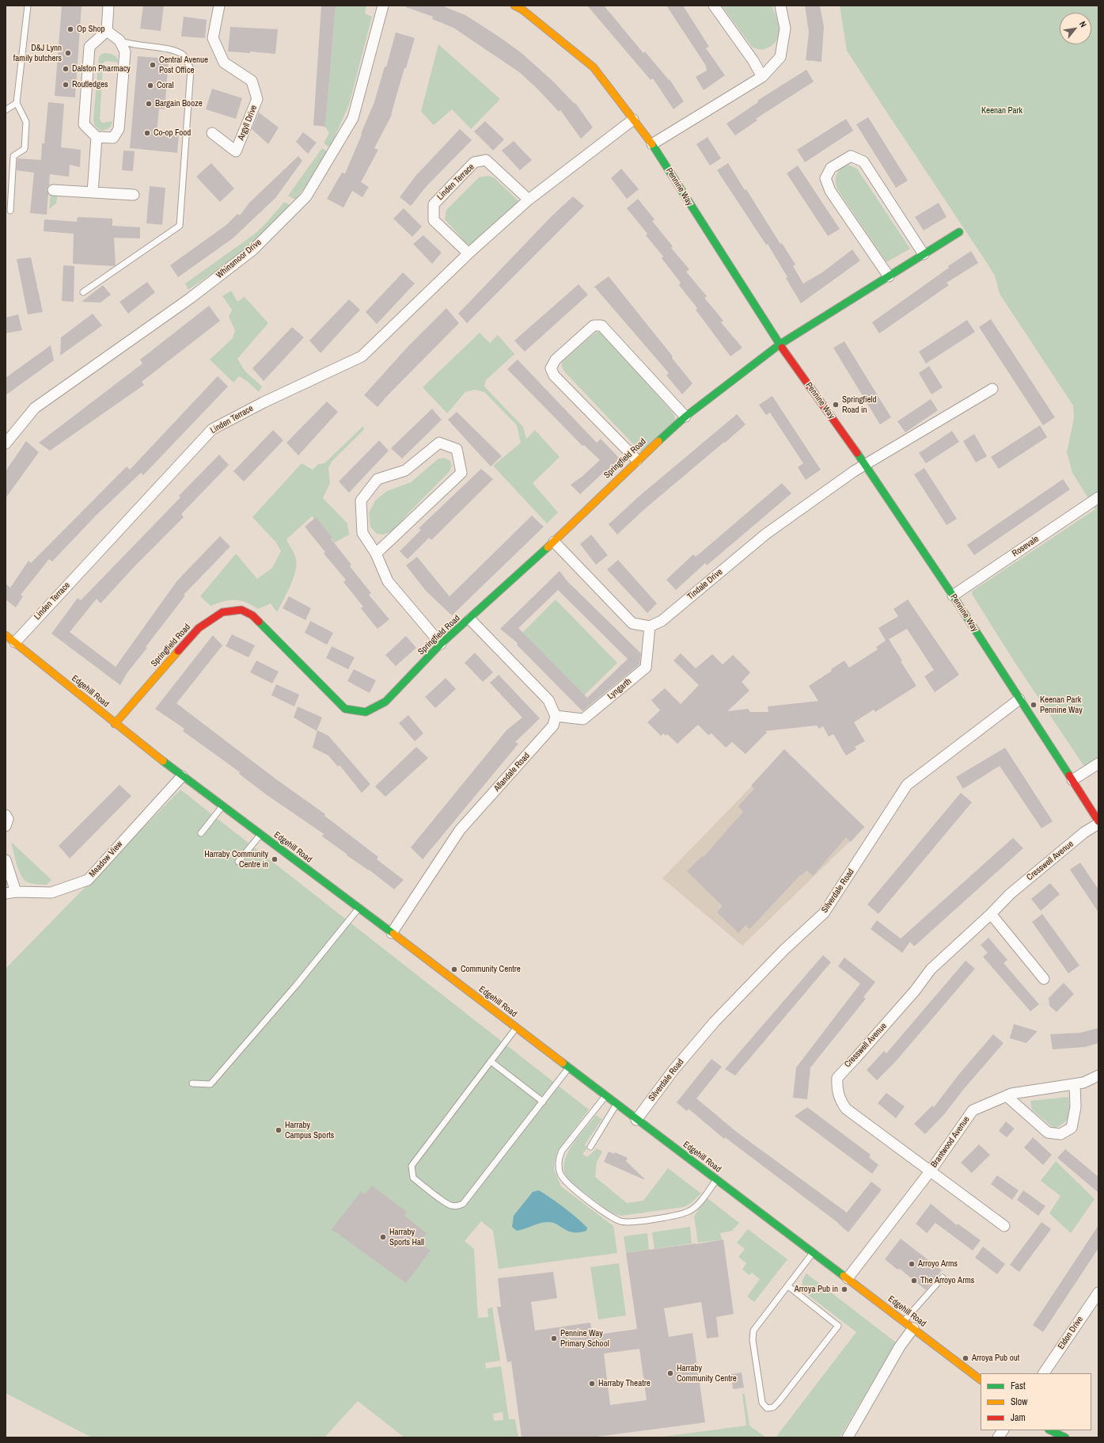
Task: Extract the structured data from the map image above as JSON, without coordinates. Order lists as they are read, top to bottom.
{
  "streets": {
    "street": [
      "Argyll Drive",
      "Linden Terrace",
      "Pennine Way",
      "Whinsmoor Drive",
      "Springfield Road",
      "Rosevale",
      "Tindale Drive",
      "Lyngarth",
      "Edgehill Road",
      "Allandale Road",
      "Meadow View",
      "Cresswell Avenue",
      "Silverdale Road",
      "Brantwood Avenue",
      "Eldon Drive"
    ]
  },
  "crossings": [
    ["Linden Terrace", "Pennine Way"],
    ["Linden Terrace", "Edgehill Road"],
    ["Pennine Way", "Springfield Road"],
    ["Pennine Way", "Rosevale"],
    ["Pennine Way", "Tindale Drive"],
    ["Pennine Way", "Silverdale Road"],
    ["Springfield Road", "Edgehill Road"],
    ["Tindale Drive", "Lyngarth"],
    ["Lyngarth", "Allandale Road"],
    ["Edgehill Road", "Allandale Road"],
    ["Edgehill Road", "Meadow View"],
    ["Edgehill Road", "Silverdale Road"],
    ["Edgehill Road", "Brantwood Avenue"],
    ["Cresswell Avenue", "Brantwood Avenue"]
  ],
  "parks": ["Keenan Park"],
  "places": [
    "Op Shop",
    "D&J Lynn family butchers",
    "Central Avenue Post Office",
    "Dalston Pharmacy",
    "Routledges",
    "Coral",
    "Bargain Booze",
    "Co-op Food",
    "Springfield Road in",
    "Keenan Park Pennine Way",
    "Harraby Community Centre in",
    "Community Centre",
    "Harraby Campus Sports",
    "Harraby Sports Hall",
    "Arroyo Arms",
    "The Arroyo Arms",
    "Arroya Pub in",
    "Pennine Way Primary School",
    "Arroya Pub out",
    "Harraby Community Centre",
    "Harraby Theatre"
  ],
  "legend": ["Fast", "Slow", "Jam"],
  "north": "top right"
}
